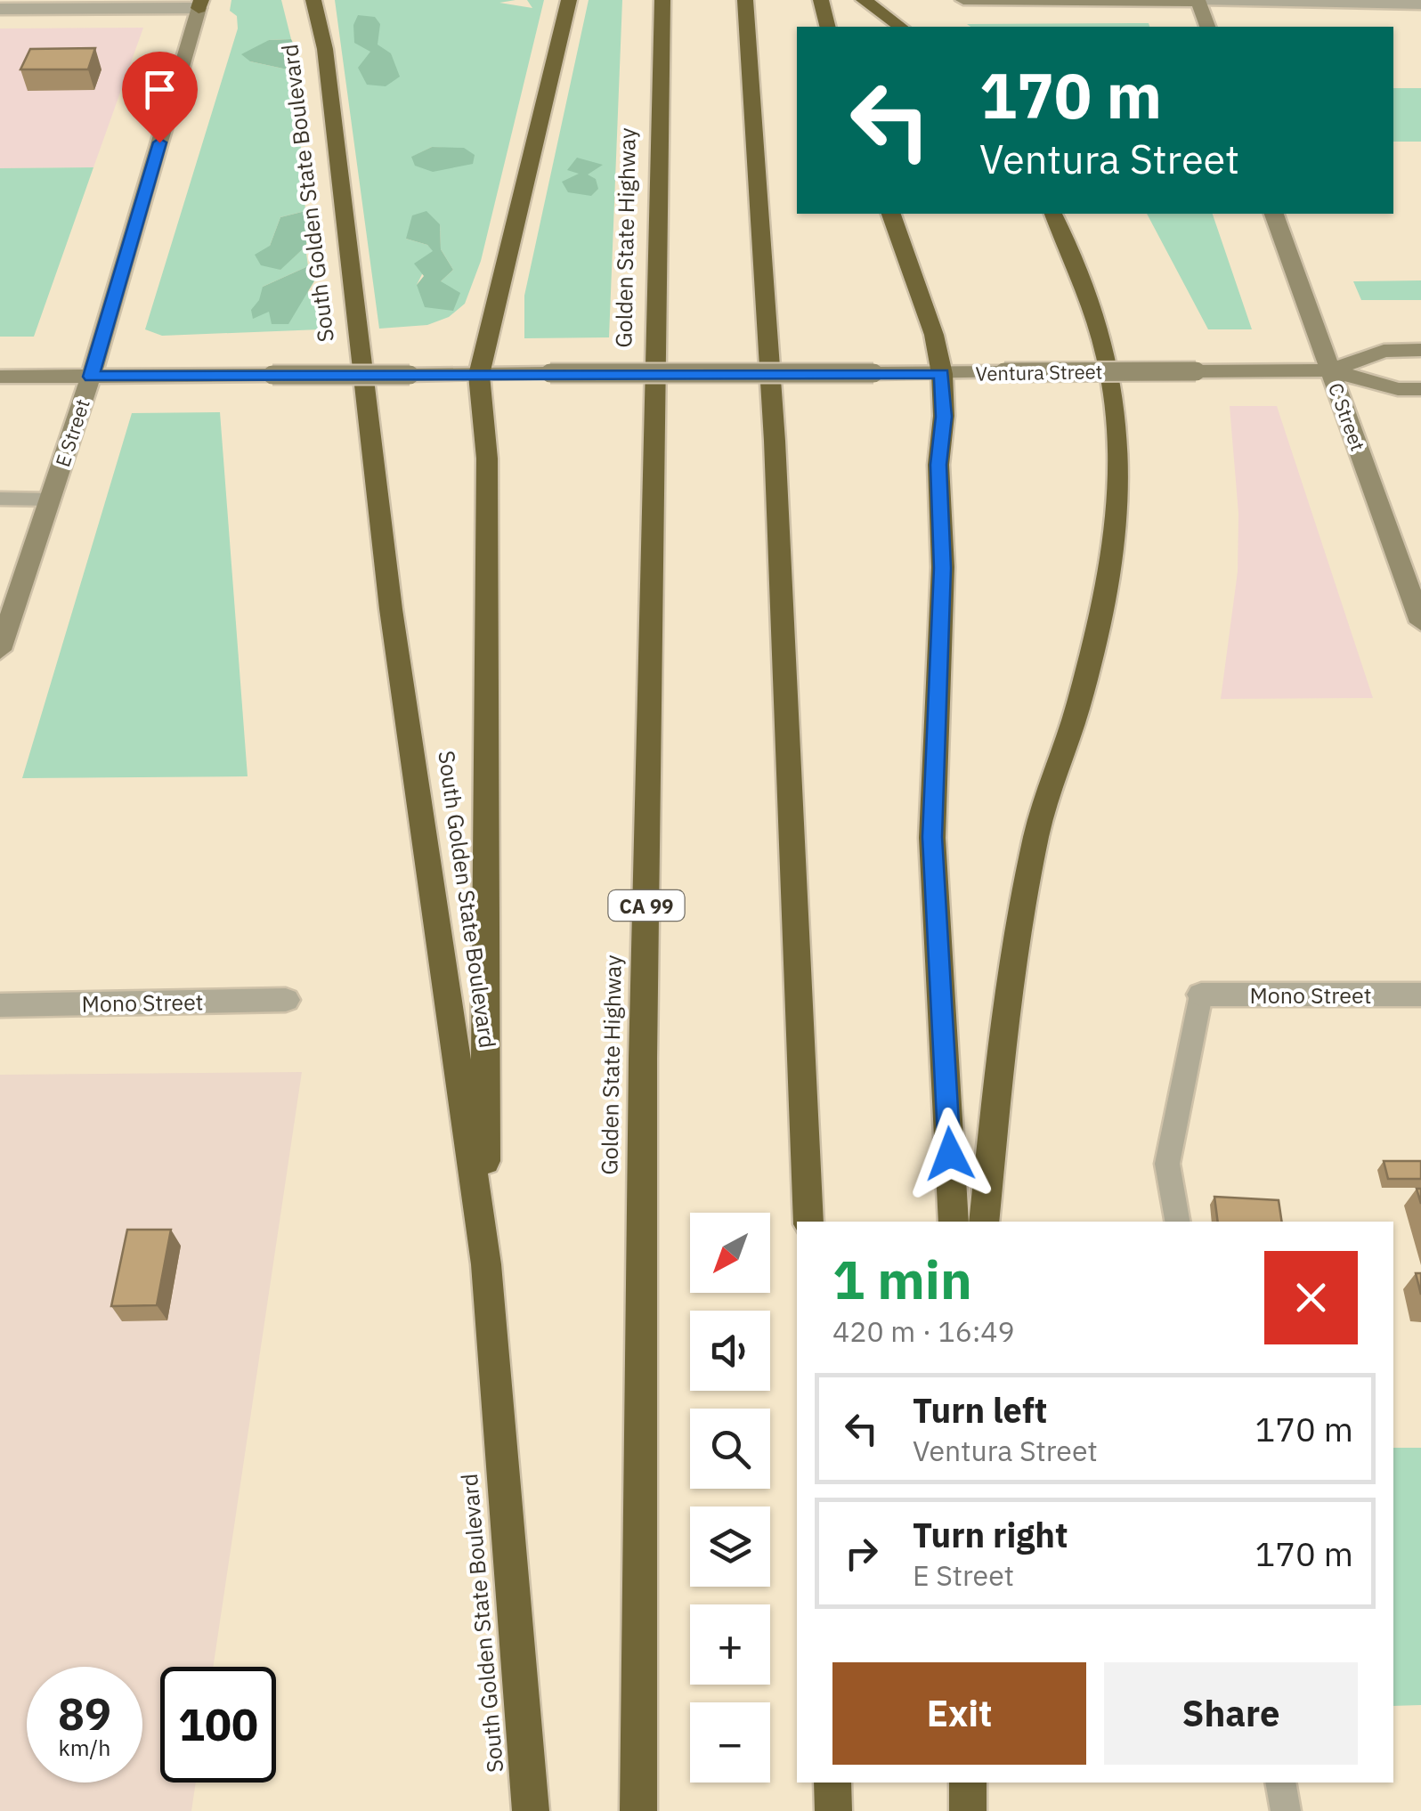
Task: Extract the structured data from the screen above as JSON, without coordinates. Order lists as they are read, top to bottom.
{
  "streets": {
    "highway": ["South Golden State Boulevard", "Golden State Highway", "CA 99"],
    "main road": ["Ventura Street", "C Street", "E Street"],
    "street": ["Mono Street"]
  },
  "crossings": [
    ["Ventura Street", "C Street"],
    ["Ventura Street", "E Street"]
  ],
  "north": "bottom left",
  "page": {
    "turn": ["170 m", "Ventura Street"],
    "map_buttons": ["+", "−"],
    "heading": ["1 min", "420 m · 16:49"],
    "list": [
      {
        "name": "Turn left",
        "note": "Ventura Street",
        "value": "170 m"
      },
      {
        "name": "Turn right",
        "note": "E Street",
        "value": "170 m"
      }
    ],
    "buttons": ["Exit", "Share"],
    "speed": "89 km/h",
    "limit": "100"
  }
}
